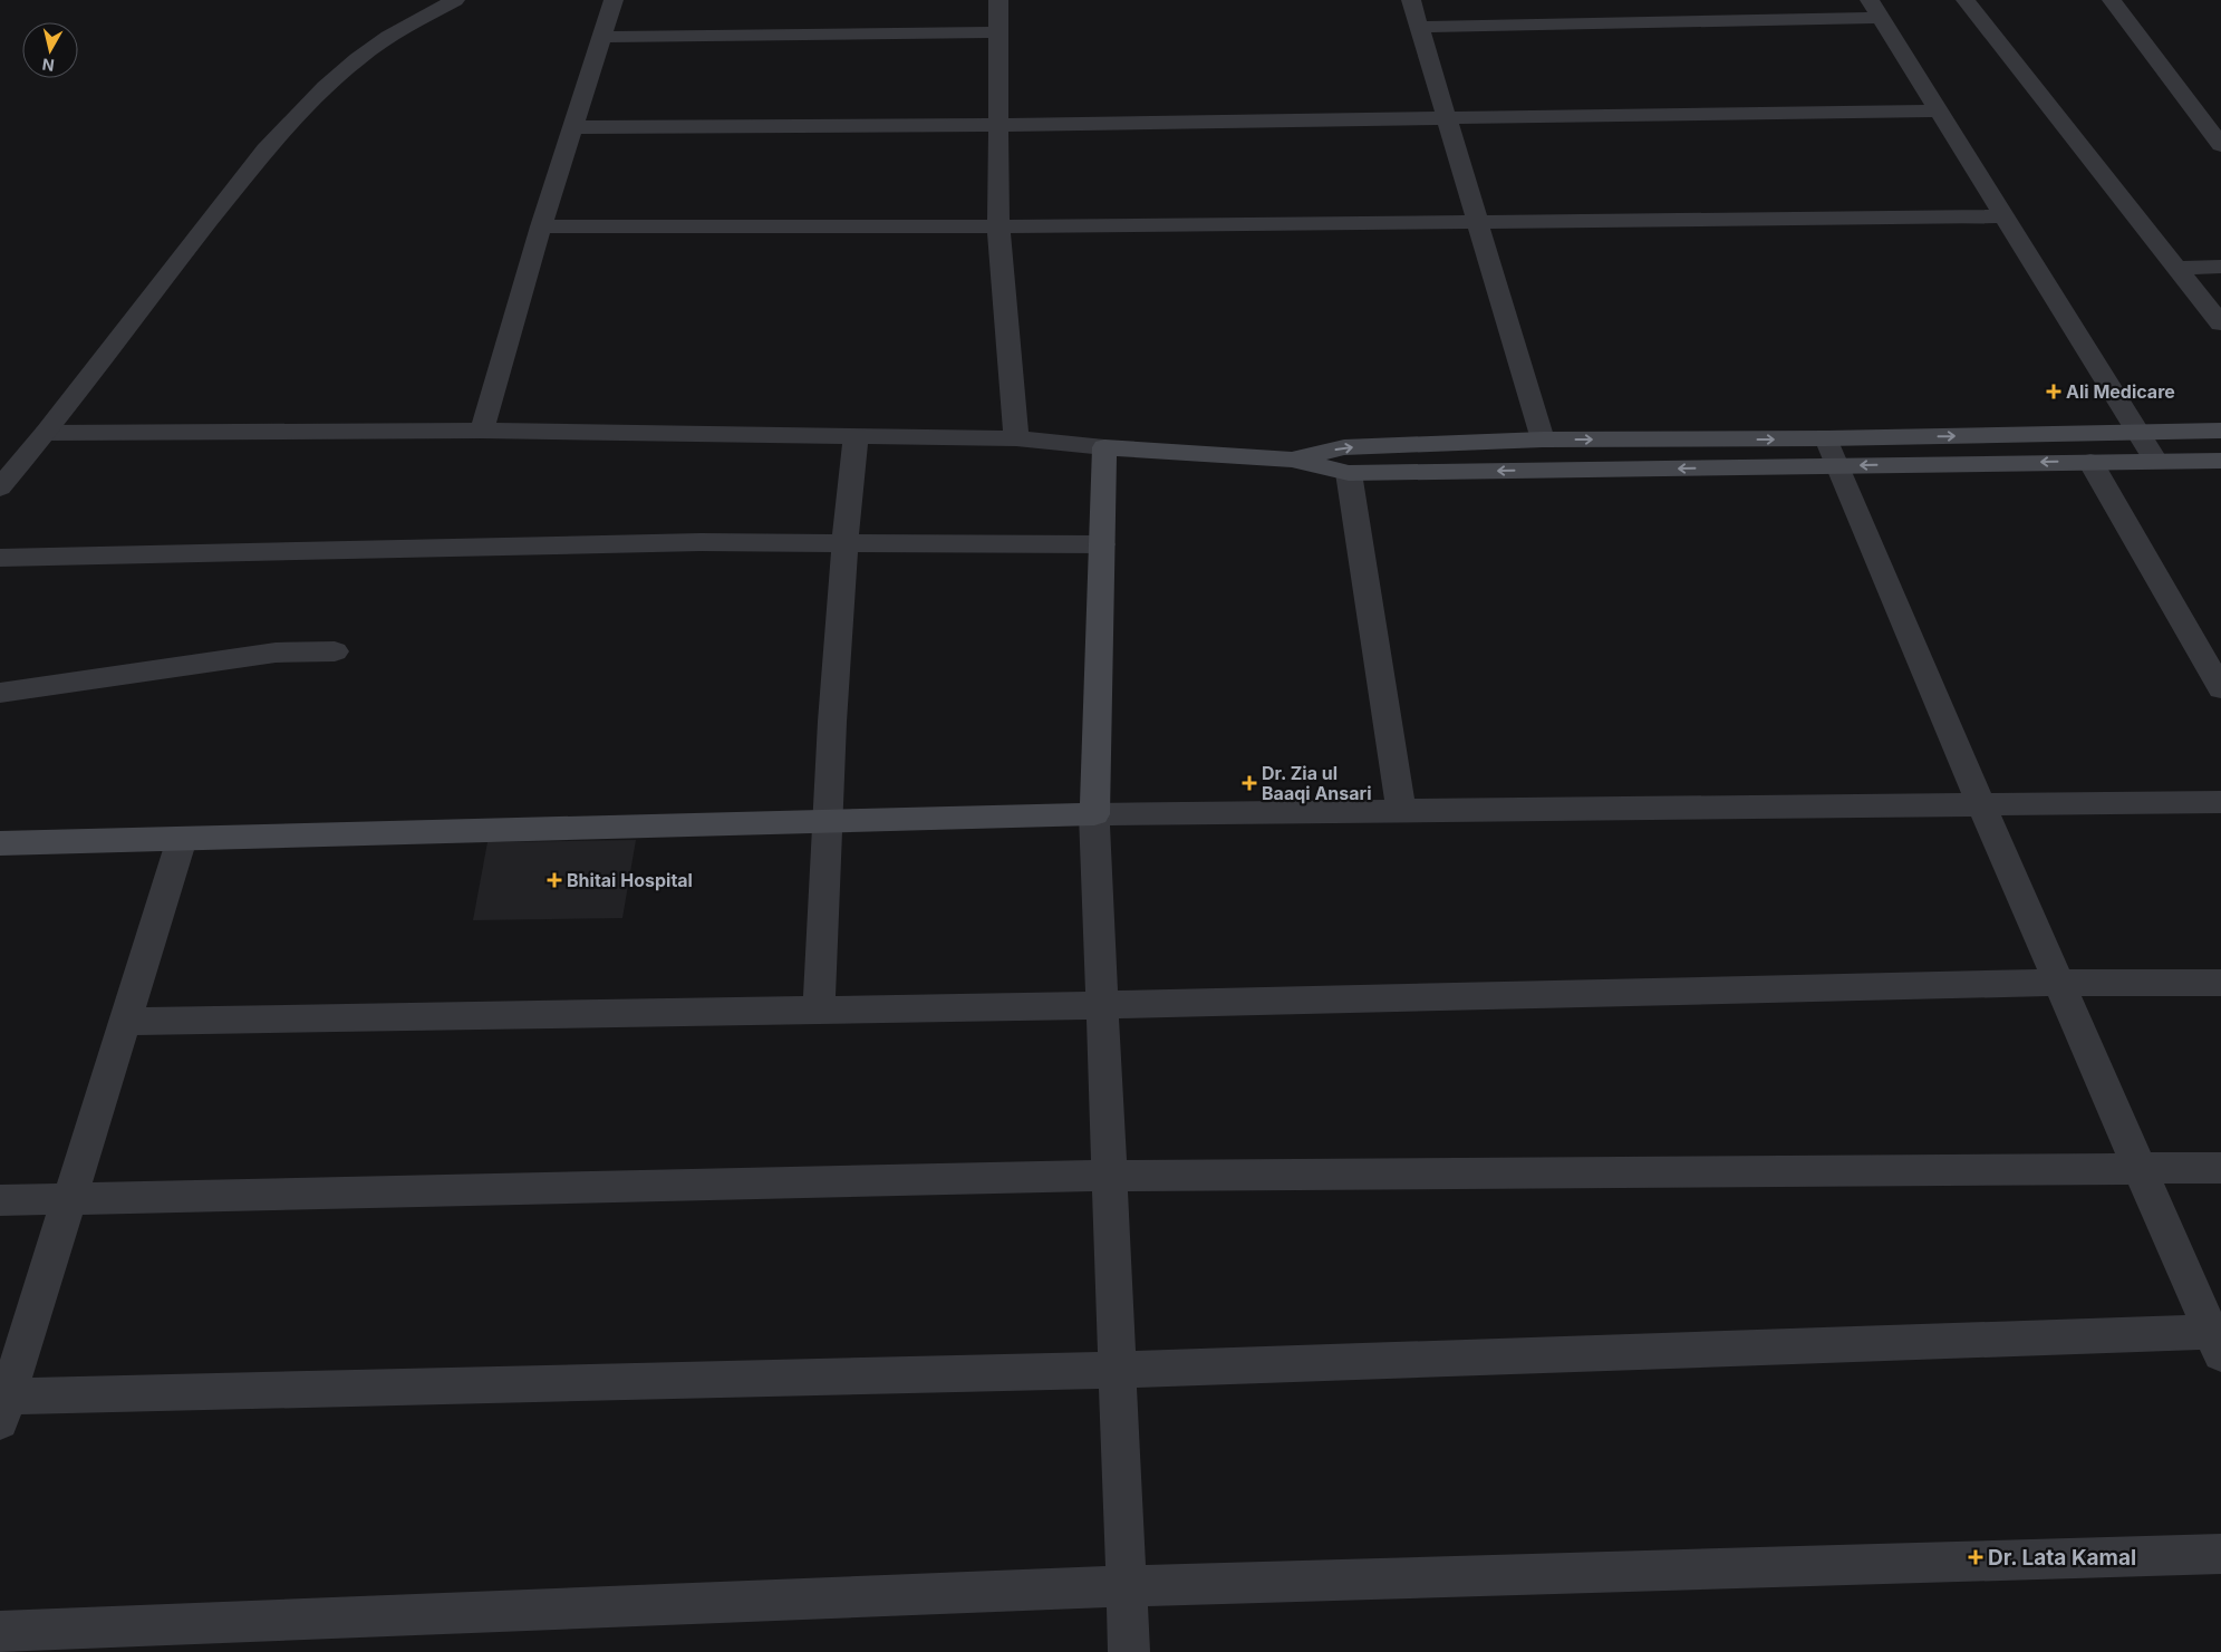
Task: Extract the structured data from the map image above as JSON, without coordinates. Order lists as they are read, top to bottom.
{
  "places": {
    "health": [
      "Ali Medicare",
      "Dr. Zia ul Baaqi Ansari",
      "Bhitai Hospital",
      "Dr. Lata Kamal"
    ]
  },
  "north": "bottom"
}
